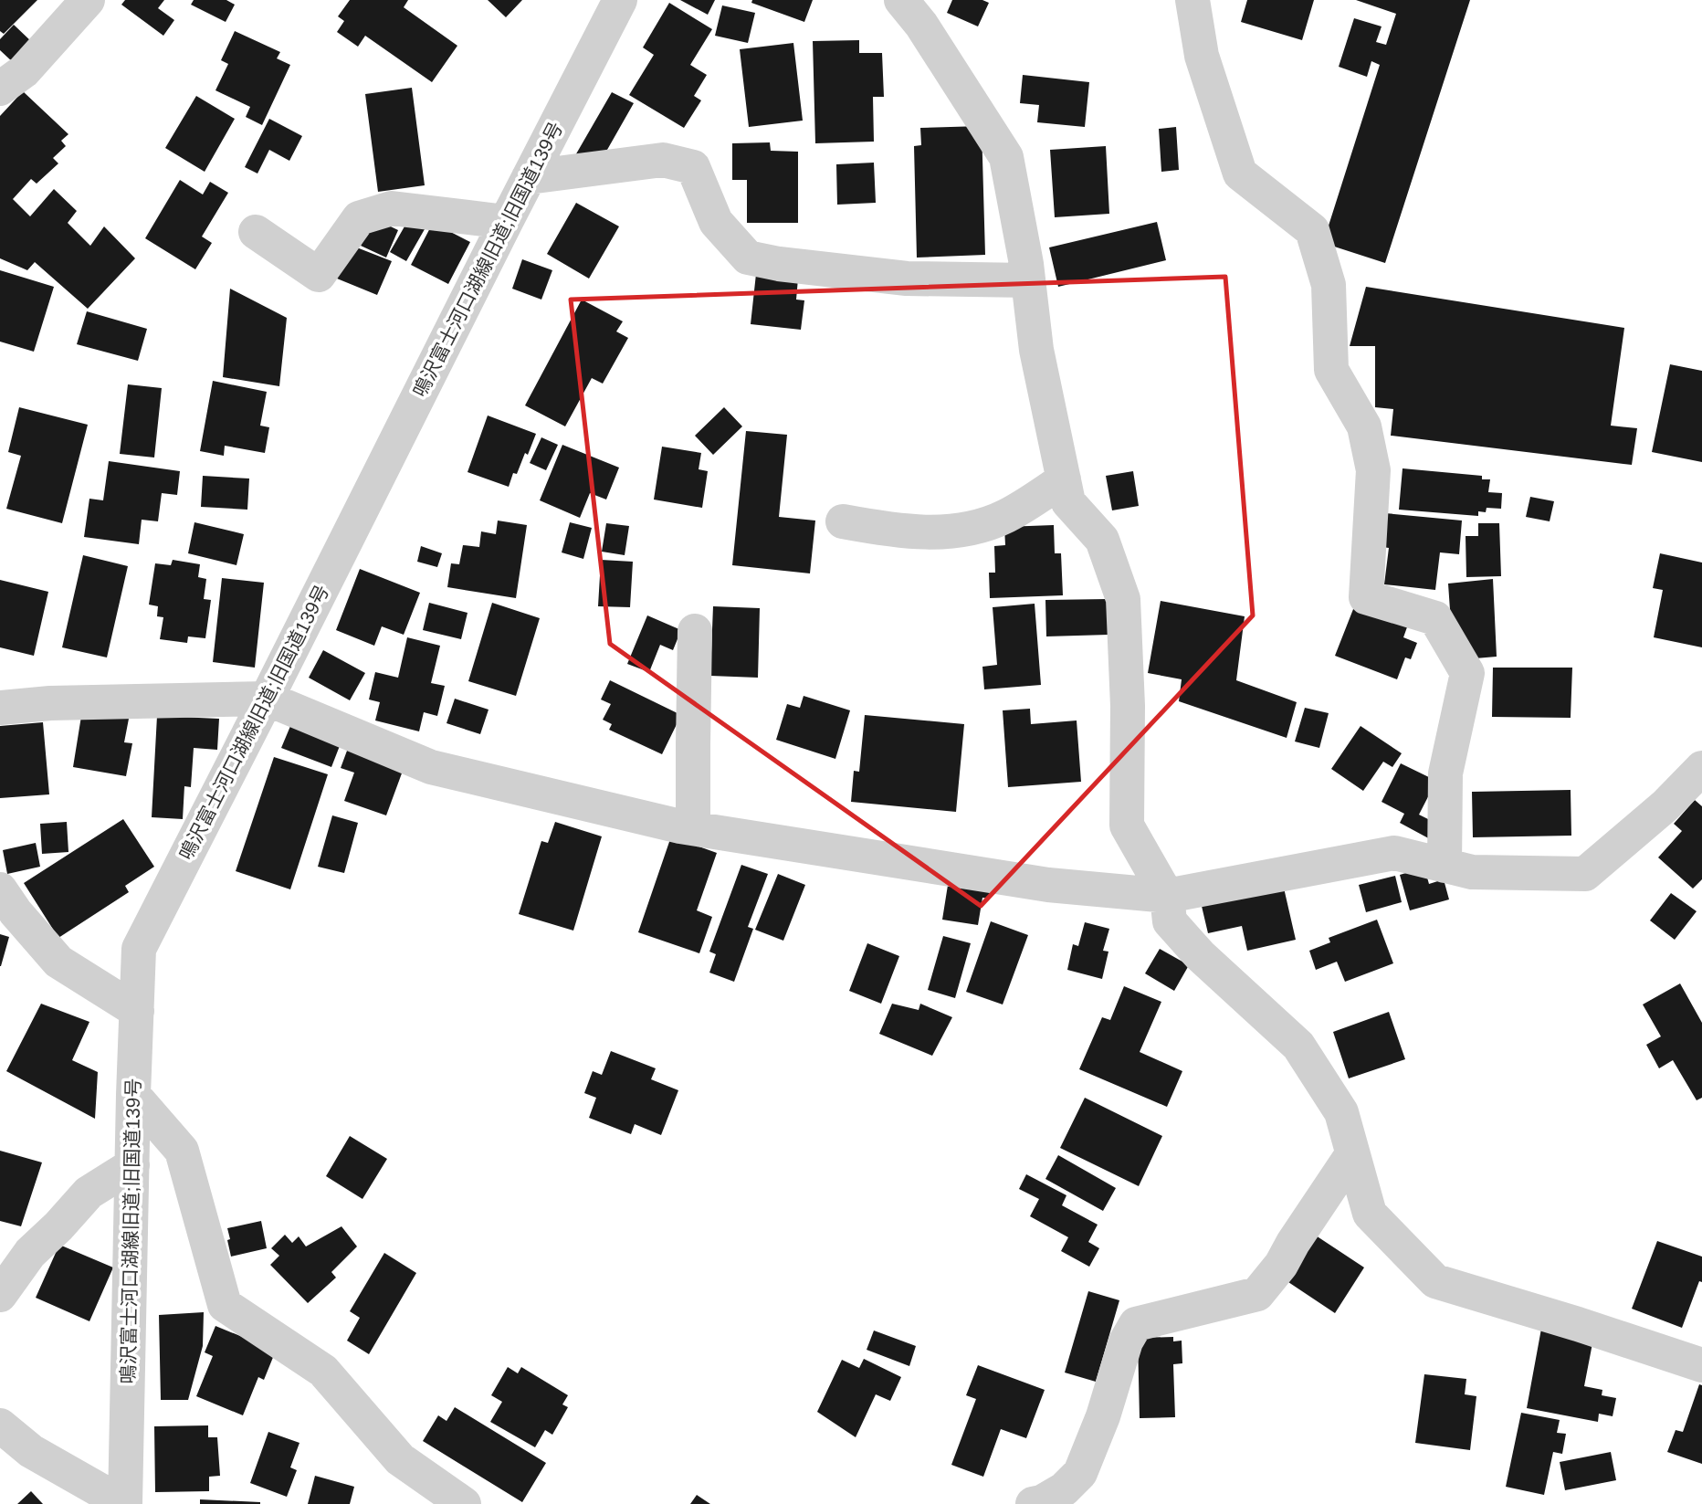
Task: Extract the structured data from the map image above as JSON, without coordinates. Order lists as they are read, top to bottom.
{
  "streets": {
    "street": ["鳴沢富士河口湖線旧道;旧国道139号"]
  }
}
